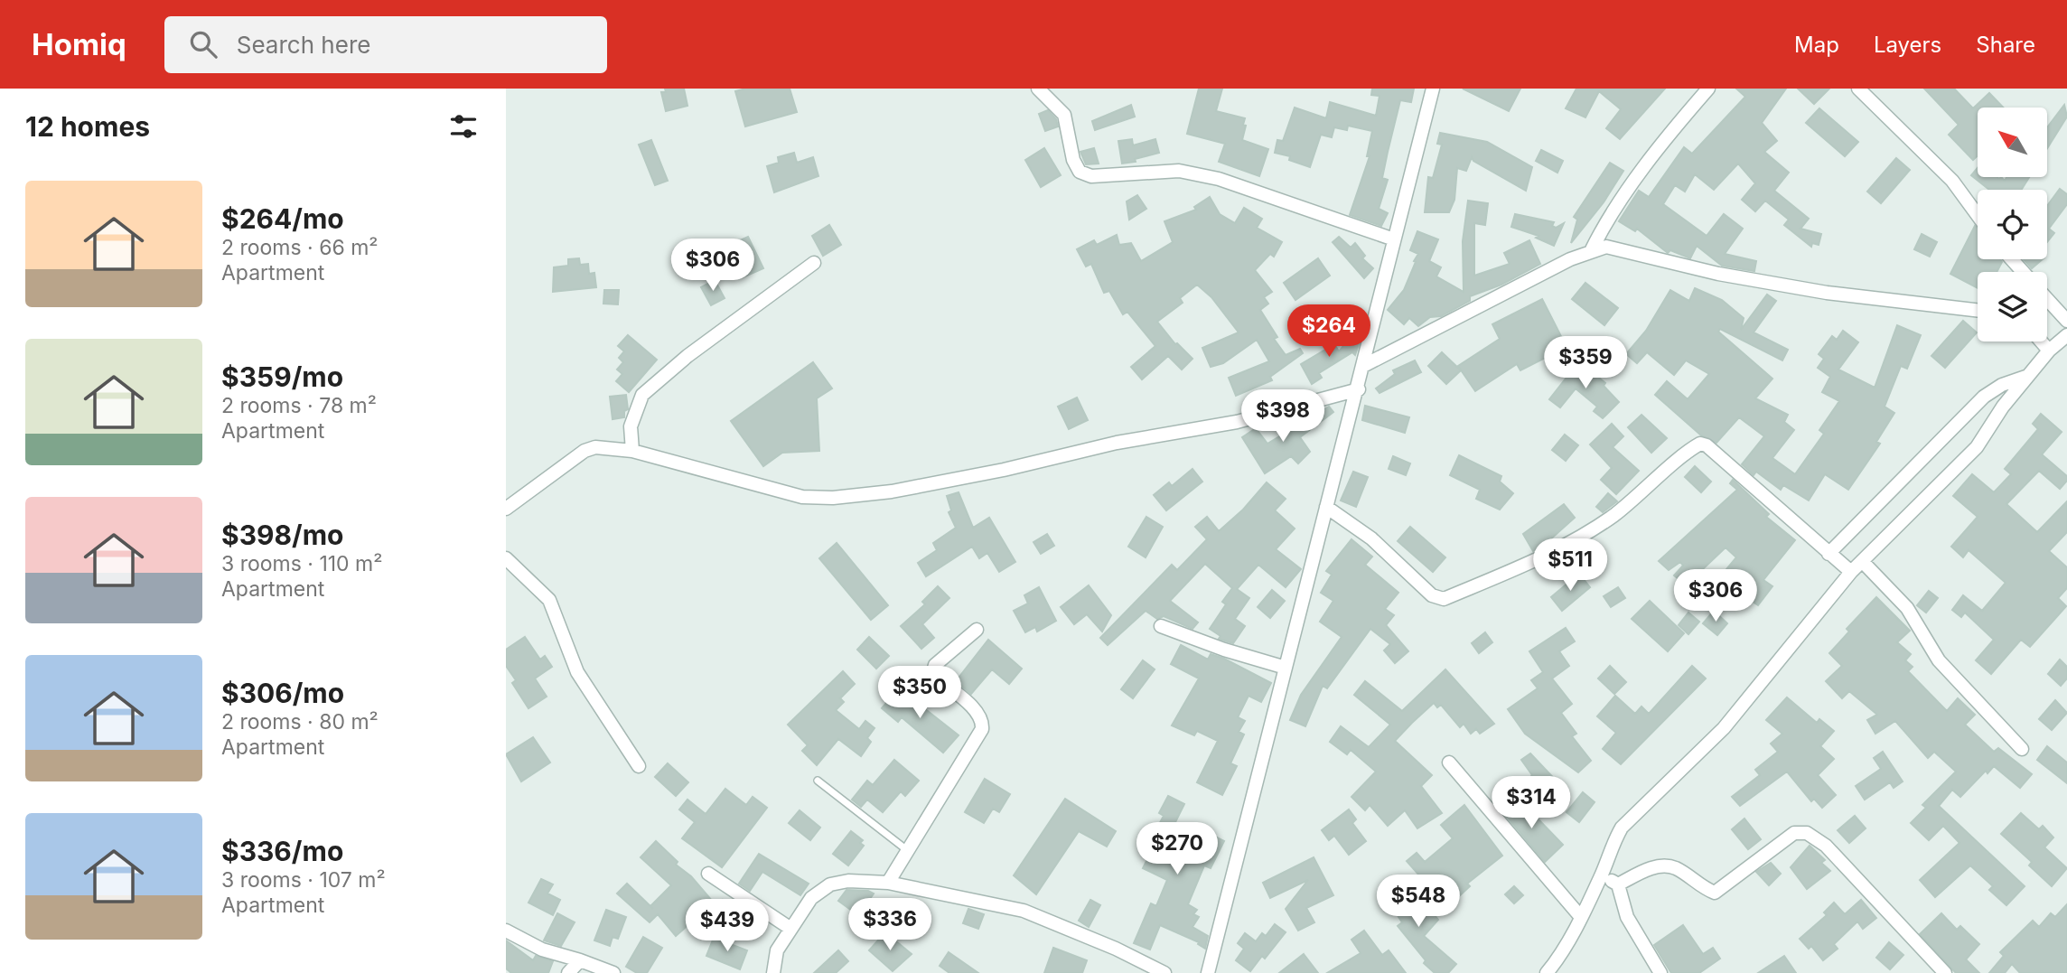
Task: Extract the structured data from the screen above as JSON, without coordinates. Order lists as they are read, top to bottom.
{
  "north": "top left",
  "page": {
    "header": "Homiq",
    "search": "Search here",
    "nav": ["Map", "Layers", "Share"],
    "heading": "12 homes",
    "list": [
      {
        "name": "$264/mo",
        "note": "2 rooms · 66 m² · Apartment"
      },
      {
        "name": "$359/mo",
        "note": "2 rooms · 78 m² · Apartment"
      },
      {
        "name": "$398/mo",
        "note": "3 rooms · 110 m² · Apartment"
      },
      {
        "name": "$306/mo",
        "note": "2 rooms · 80 m² · Apartment"
      },
      {
        "name": "$336/mo",
        "note": "3 rooms · 107 m² · Apartment"
      }
    ],
    "price": [
      "$306",
      "$264",
      "$359",
      "$398",
      "$511",
      "$306",
      "$350",
      "$314",
      "$270",
      "$548",
      "$336",
      "$439"
    ]
  }
}
